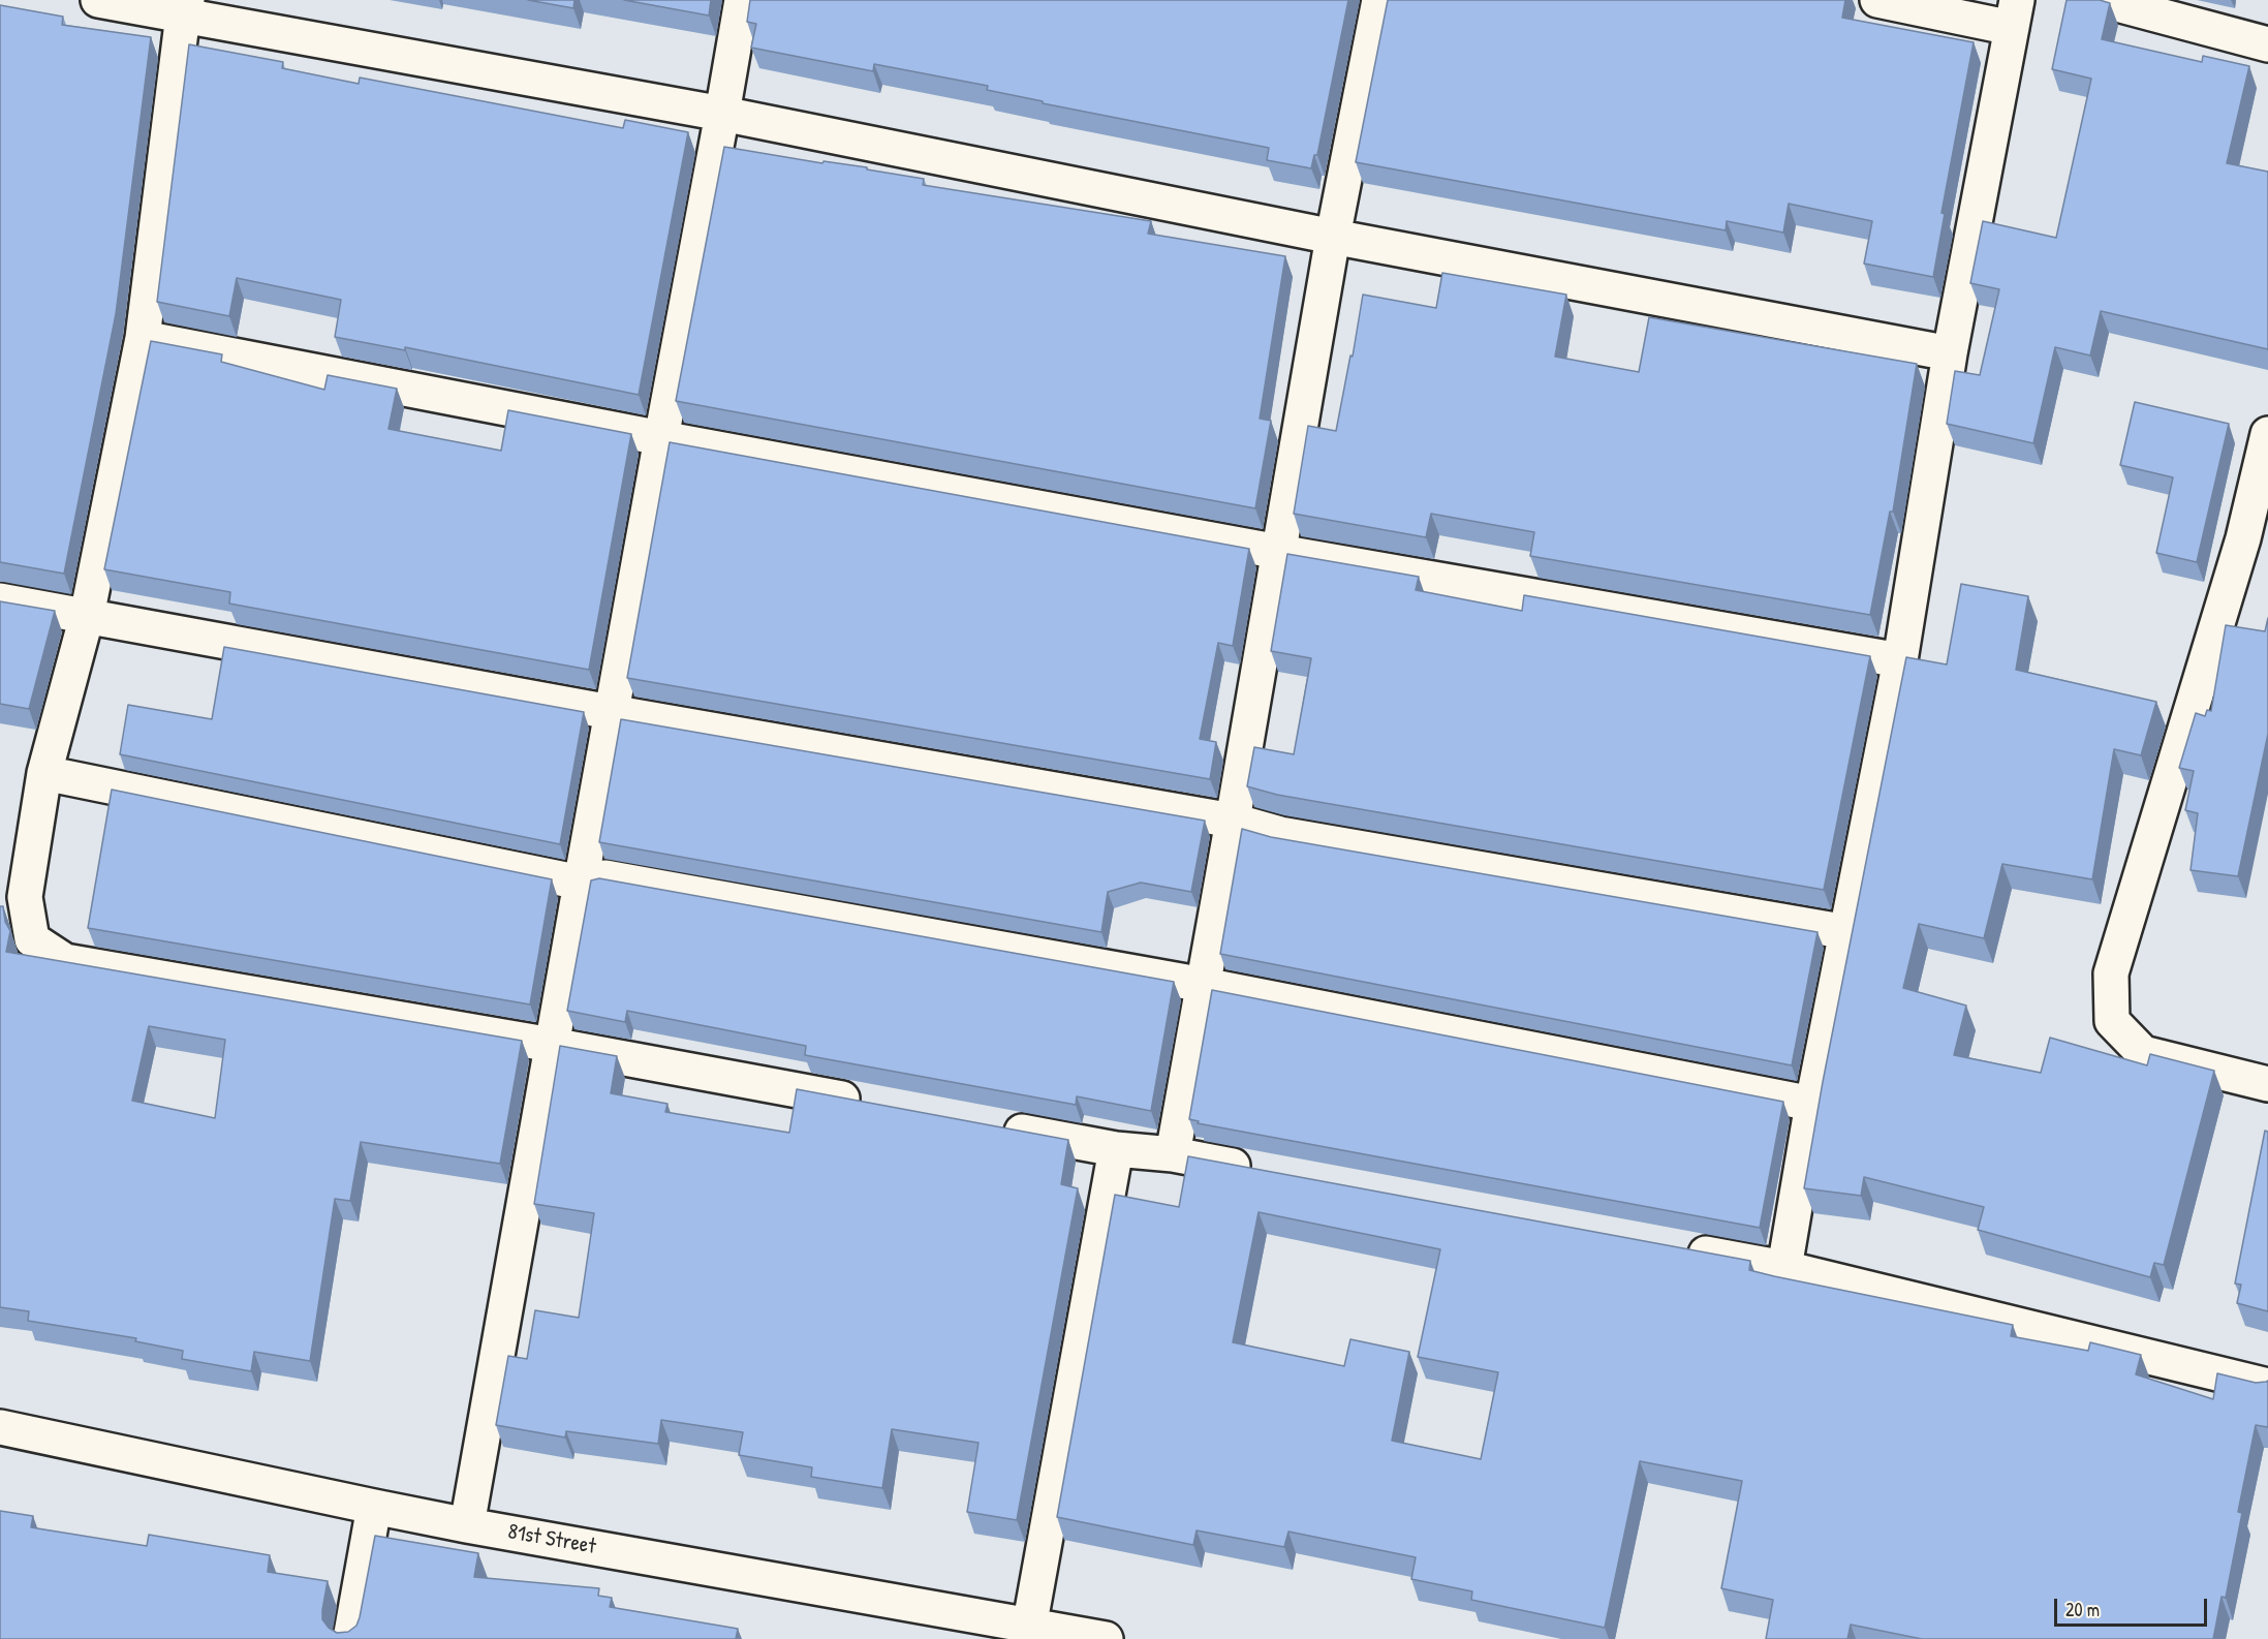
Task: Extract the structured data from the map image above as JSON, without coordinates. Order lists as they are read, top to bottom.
{
  "streets": {
    "street": ["81st Street"]
  },
  "scale_bar": "20 m"
}
